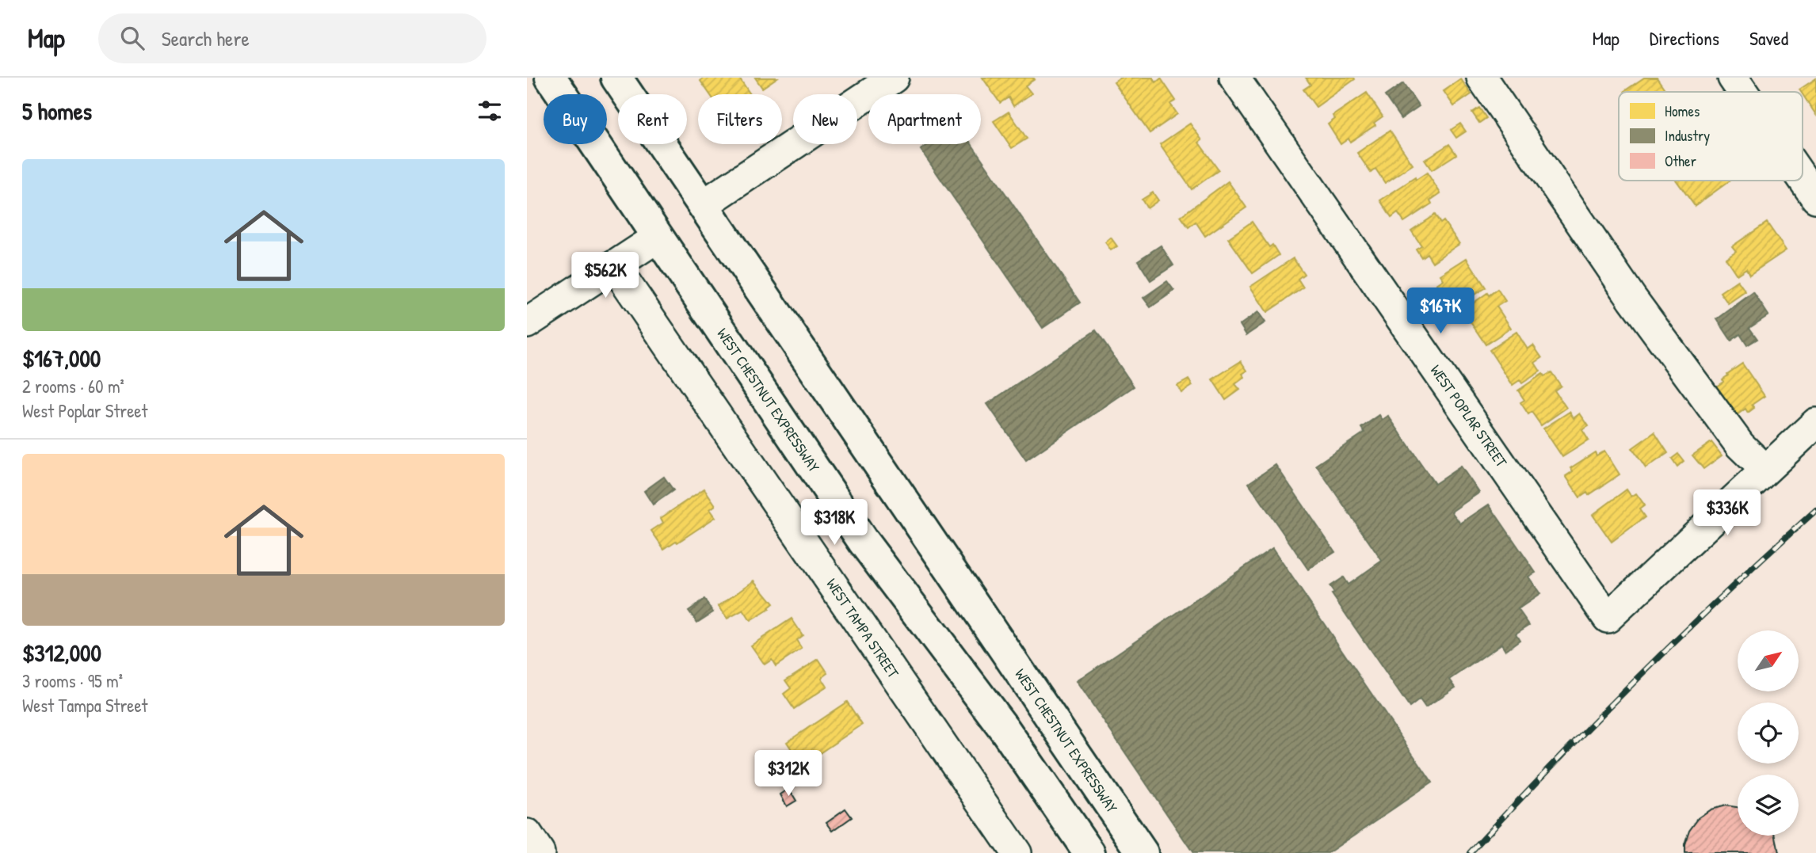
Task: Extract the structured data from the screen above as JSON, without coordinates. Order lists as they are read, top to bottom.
{
  "streets": {
    "main road": ["WEST CHESTNUT EXPRESSWAY"],
    "street": ["WEST POPLAR STREET", "WEST TAMPA STREET"]
  },
  "legend": ["Homes", "Industry", "Other"],
  "north": "top right",
  "page": {
    "header": "Map",
    "search": "Search here",
    "nav": ["Map", "Directions", "Saved"],
    "heading": "5 homes",
    "chip": [
      "Buy",
      "Rent",
      "Filters",
      "New",
      "Apartment"
    ],
    "list": [
      {
        "name": "$167,000",
        "note": "2 rooms · 60 m² · West Poplar Street"
      },
      {
        "name": "$312,000",
        "note": "3 rooms · 95 m² · West Tampa Street"
      }
    ],
    "price": [
      "$562K",
      "$167K",
      "$336K",
      "$318K",
      "$312K"
    ]
  }
}
